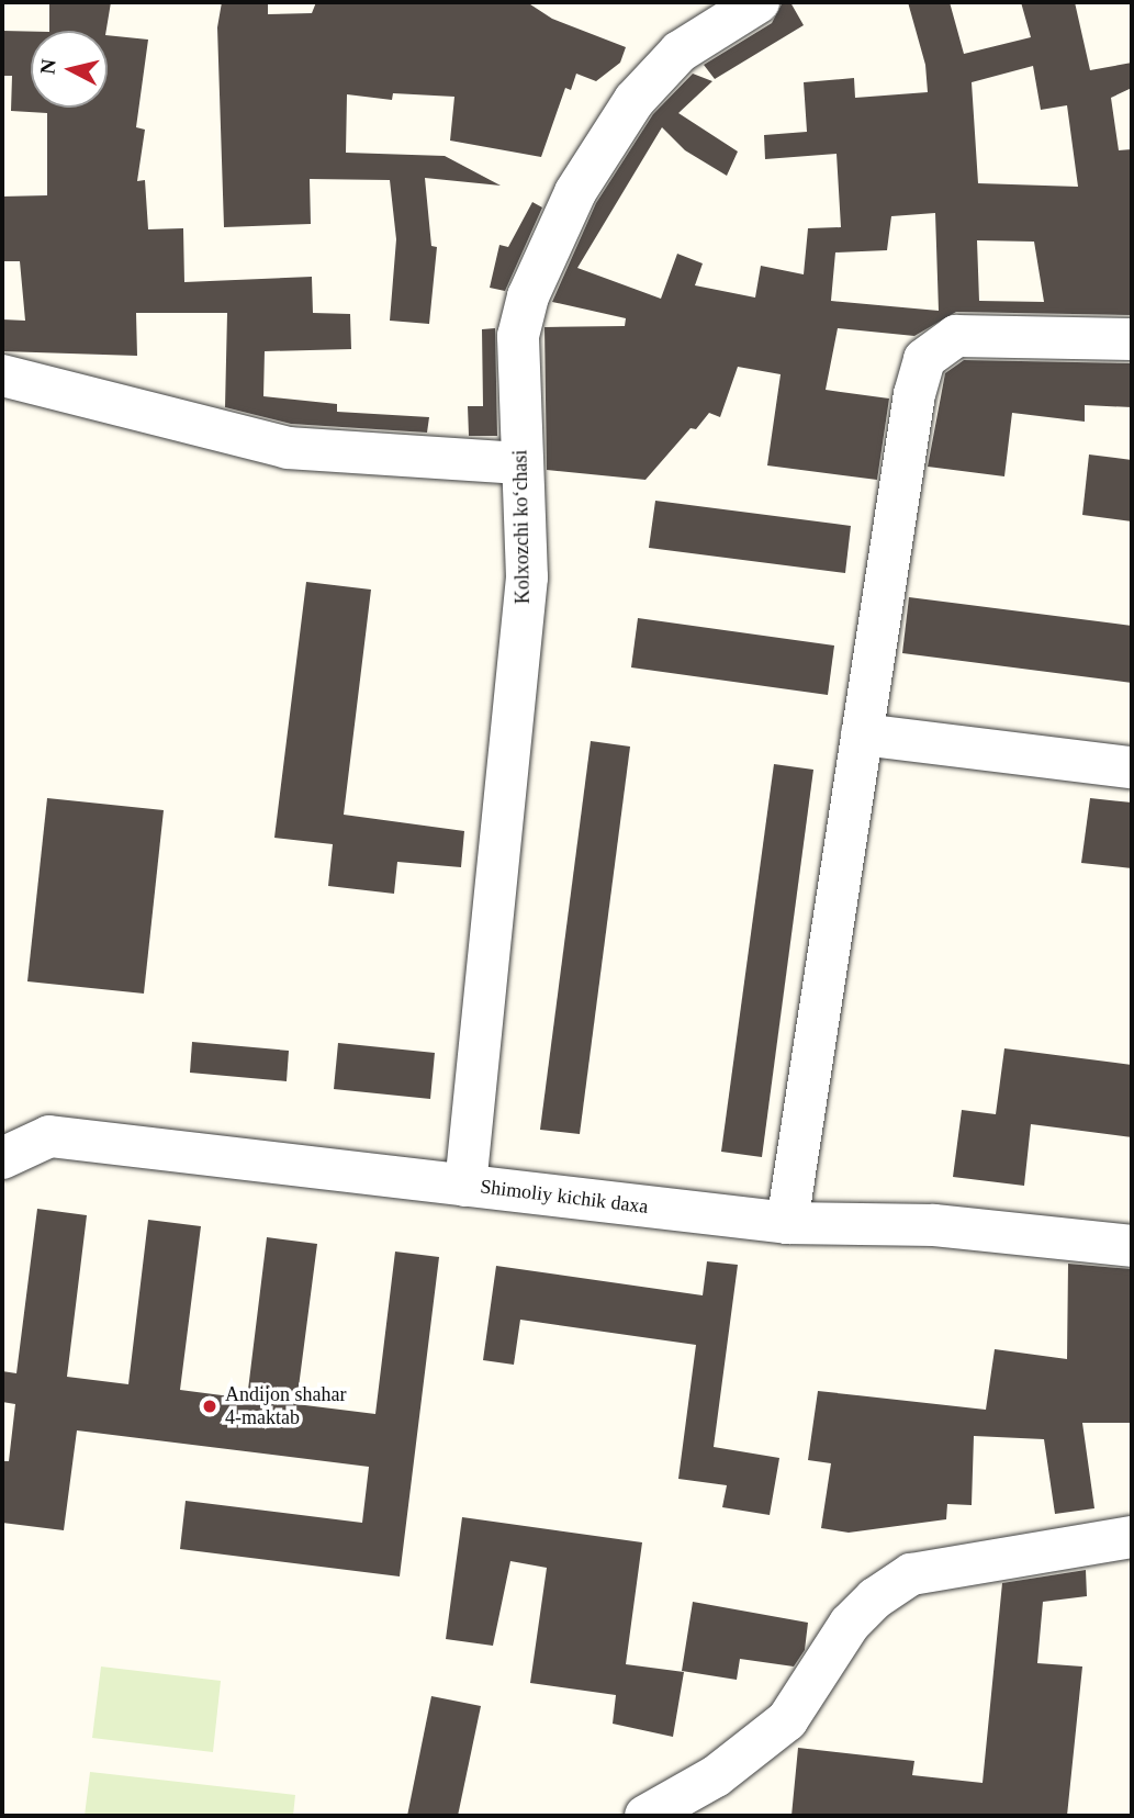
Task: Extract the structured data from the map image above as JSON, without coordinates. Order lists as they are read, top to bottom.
{
  "streets": {
    "street": ["Kolxozchi koʻchasi", "Shimoliy kichik daxa"]
  },
  "crossings": [
    ["Kolxozchi koʻchasi", "Shimoliy kichik daxa"]
  ],
  "places": ["Andijon shahar 4-maktab"],
  "north": "left"
}
